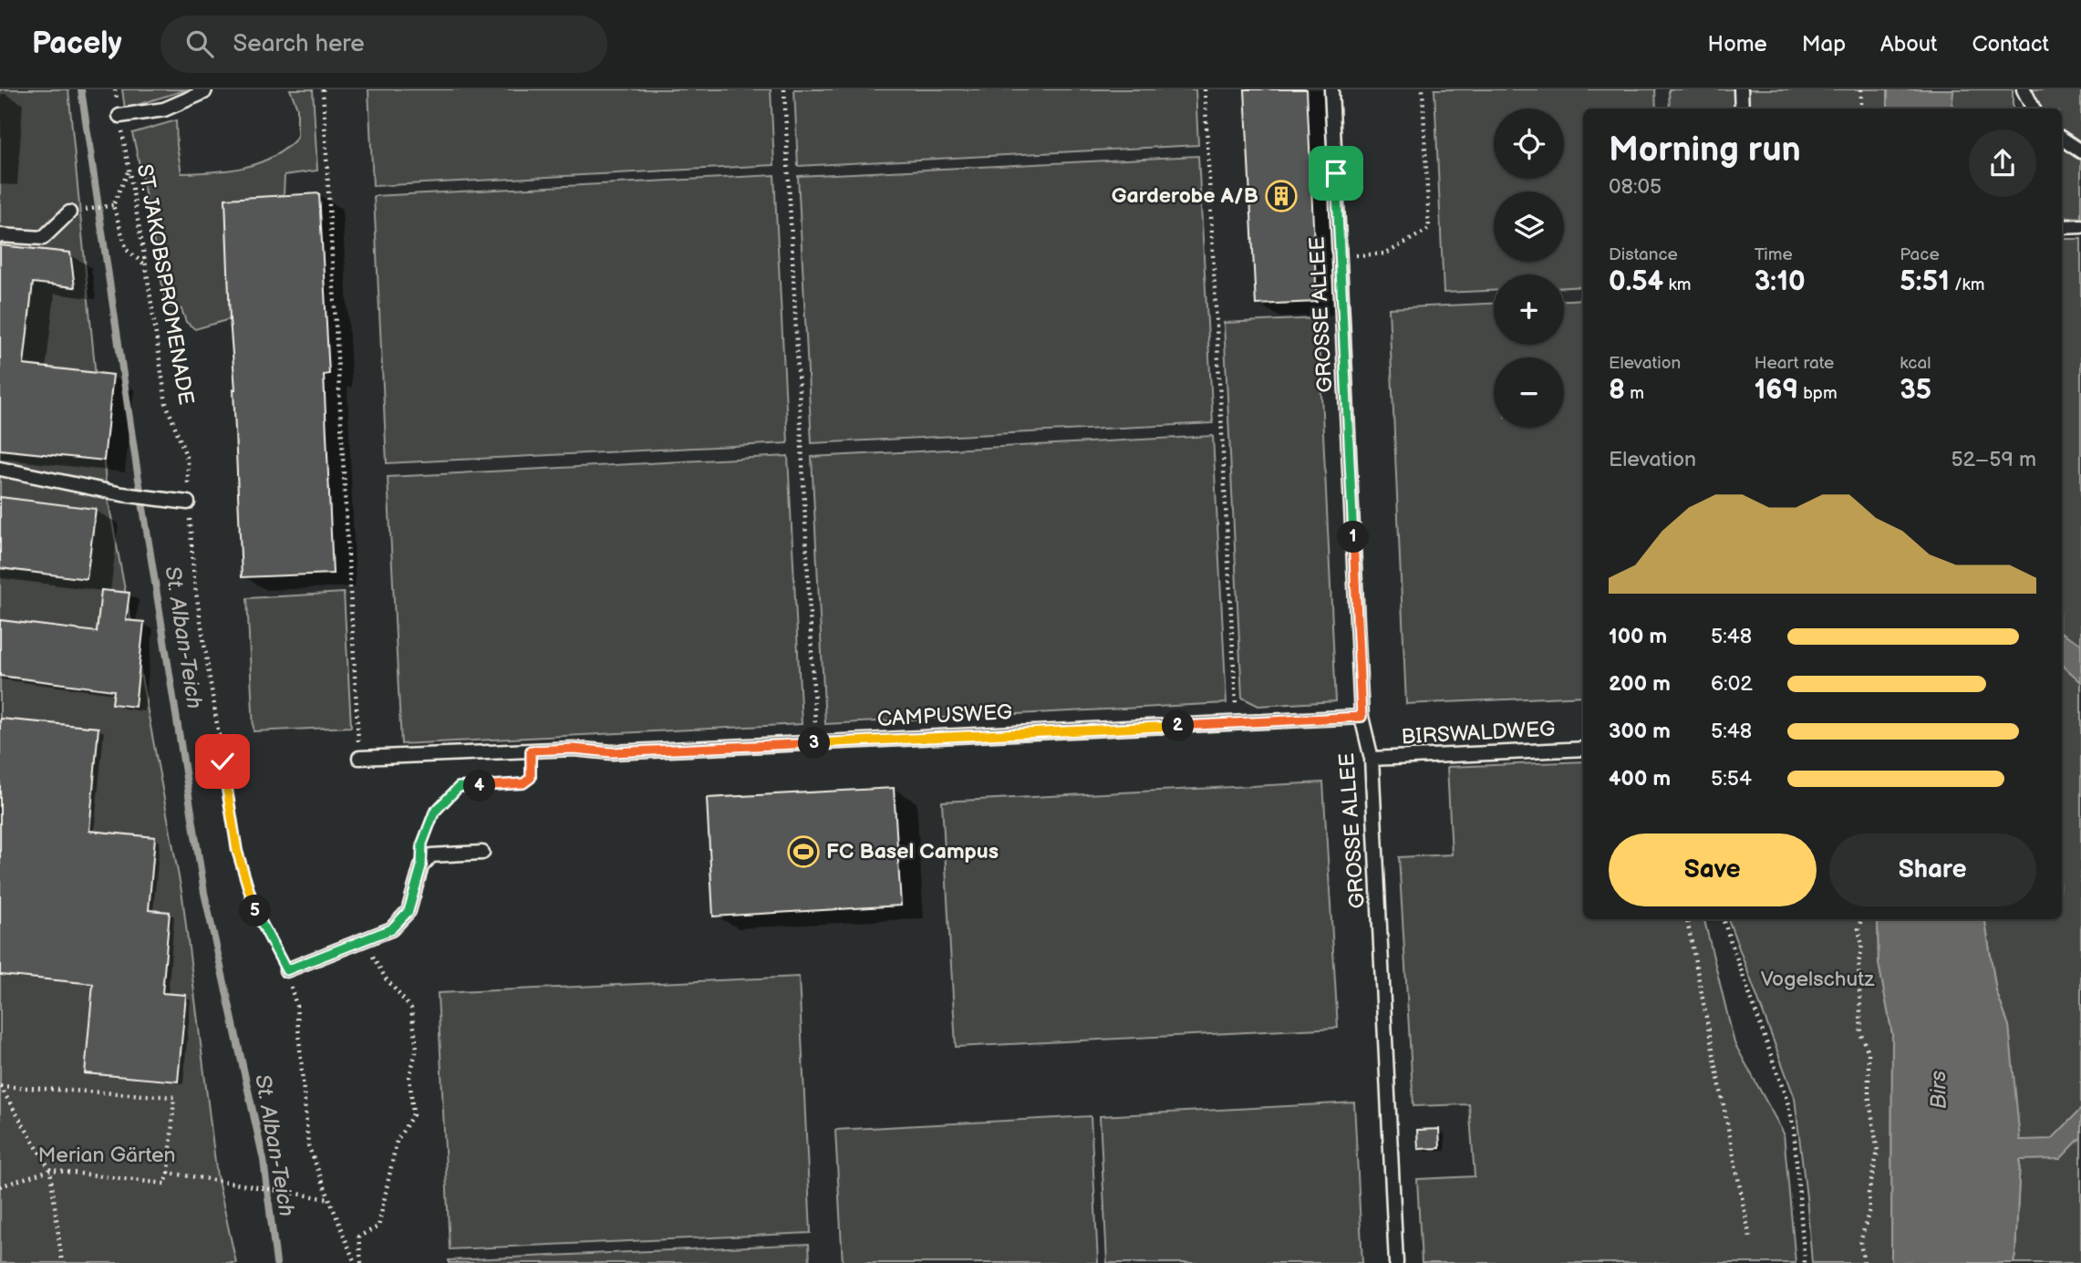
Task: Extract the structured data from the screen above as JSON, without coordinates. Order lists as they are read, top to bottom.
{
  "streets": {
    "lane": ["GROSSE ALLEE", "CAMPUSWEG", "BIRSWALDWEG"],
    "path": ["ST. JAKOBSPROMENADE"]
  },
  "crossings": [
    ["GROSSE ALLEE", "CAMPUSWEG"],
    ["GROSSE ALLEE", "BIRSWALDWEG"]
  ],
  "water": ["St. Alban-Teich", "Birs"],
  "parks": ["Vogelschutz", "Merian Gärten"],
  "places": {
    "building": ["Garderobe A/B"],
    "sports": ["FC Basel Campus"]
  },
  "page": {
    "header": "Pacely",
    "search": "Search here",
    "nav": [
      "Home",
      "Map",
      "About",
      "Contact"
    ],
    "map_buttons": ["+", "−"],
    "heading": ["Morning run", "08:05"],
    "stats": [
      ["Distance", "0.54 km"],
      ["Time", "3:10"],
      ["Pace", "5:51 /km"],
      ["Elevation", "8 m"],
      ["Heart rate", "169 bpm"],
      ["kcal", "35"]
    ],
    "chart": ["Elevation", "52–59 m"],
    "pins": [
      "1",
      "2",
      "3",
      "4",
      "5"
    ],
    "list": [
      {
        "name": "100 m",
        "note": "5:48"
      },
      {
        "name": "200 m",
        "note": "6:02"
      },
      {
        "name": "300 m",
        "note": "5:48"
      },
      {
        "name": "400 m",
        "note": "5:54"
      }
    ],
    "buttons": ["Save", "Share"]
  }
}
